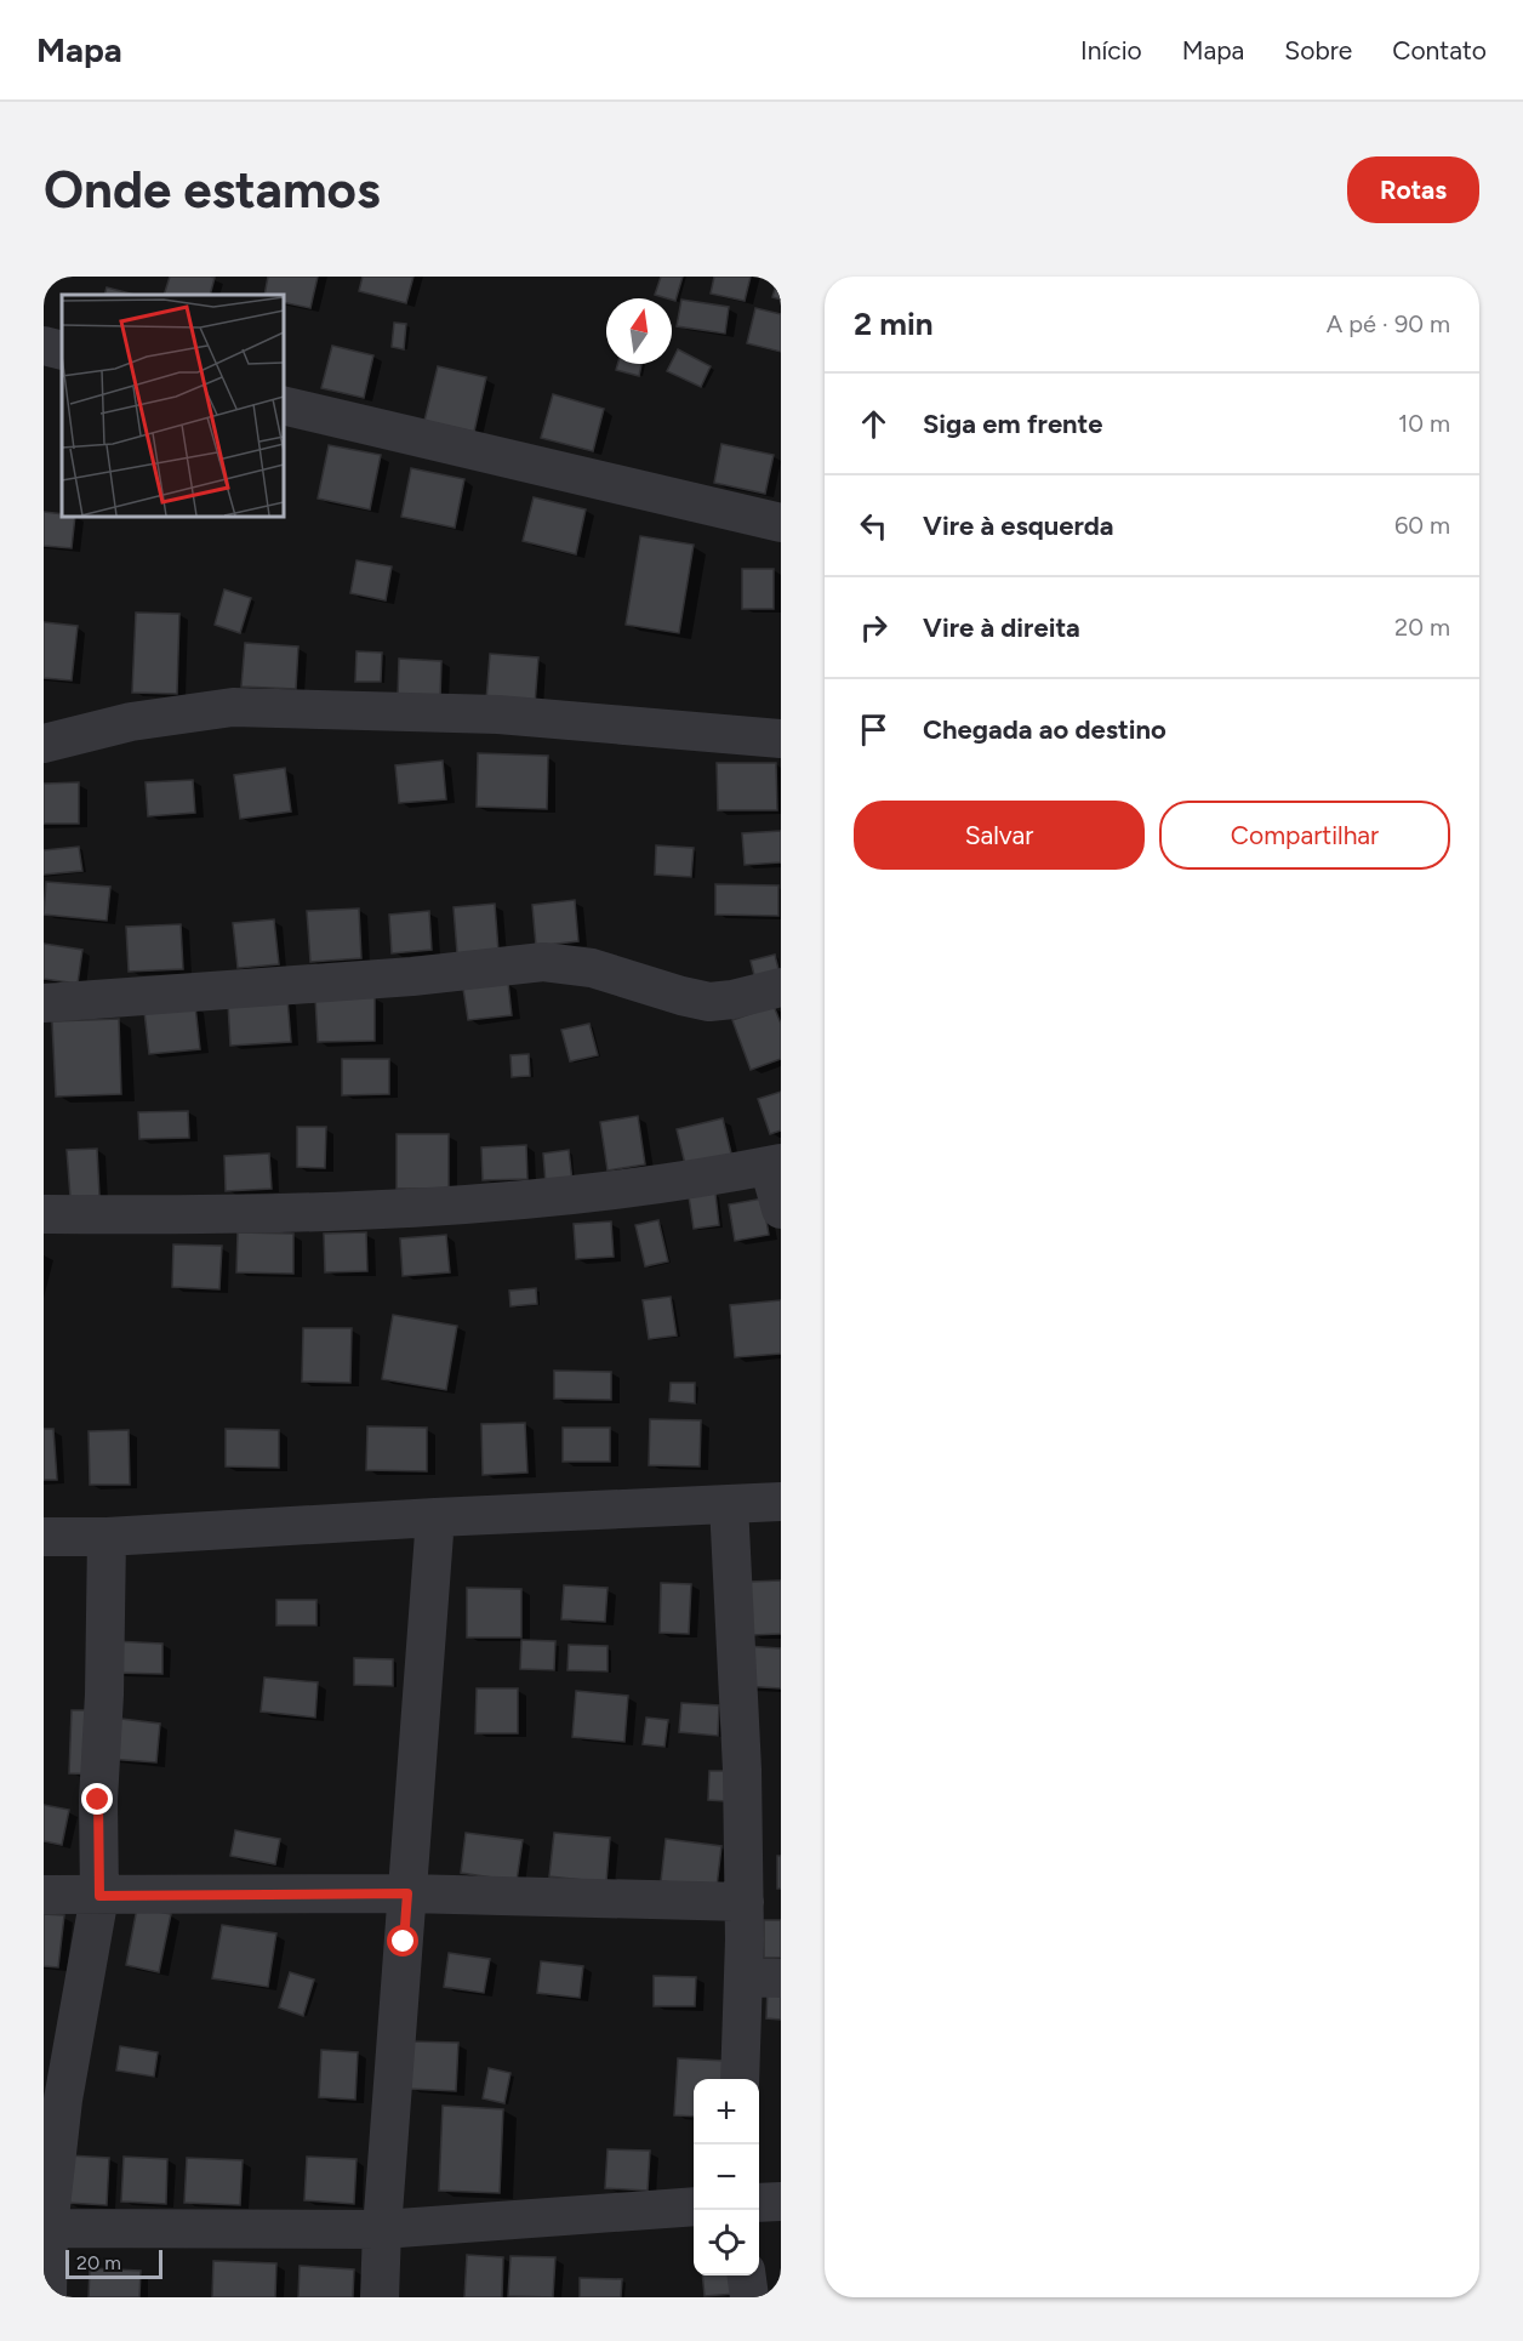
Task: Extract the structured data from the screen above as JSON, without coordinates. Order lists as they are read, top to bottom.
{
  "scale_bar": "20 m",
  "north": "top",
  "page": {
    "header": "Mapa",
    "nav": [
      "Início",
      "Mapa",
      "Sobre",
      "Contato"
    ],
    "buttons": [
      "Rotas",
      ["Salvar", "Compartilhar"]
    ],
    "title": "Onde estamos",
    "heading": ["2 min", "A pé · 90 m"],
    "list": [
      ["Siga em frente", "10 m"],
      ["Vire à esquerda", "60 m"],
      ["Vire à direita", "20 m"],
      "Chegada ao destino"
    ],
    "map_buttons": ["+", "−"],
    "scale": "20 m"
  }
}
